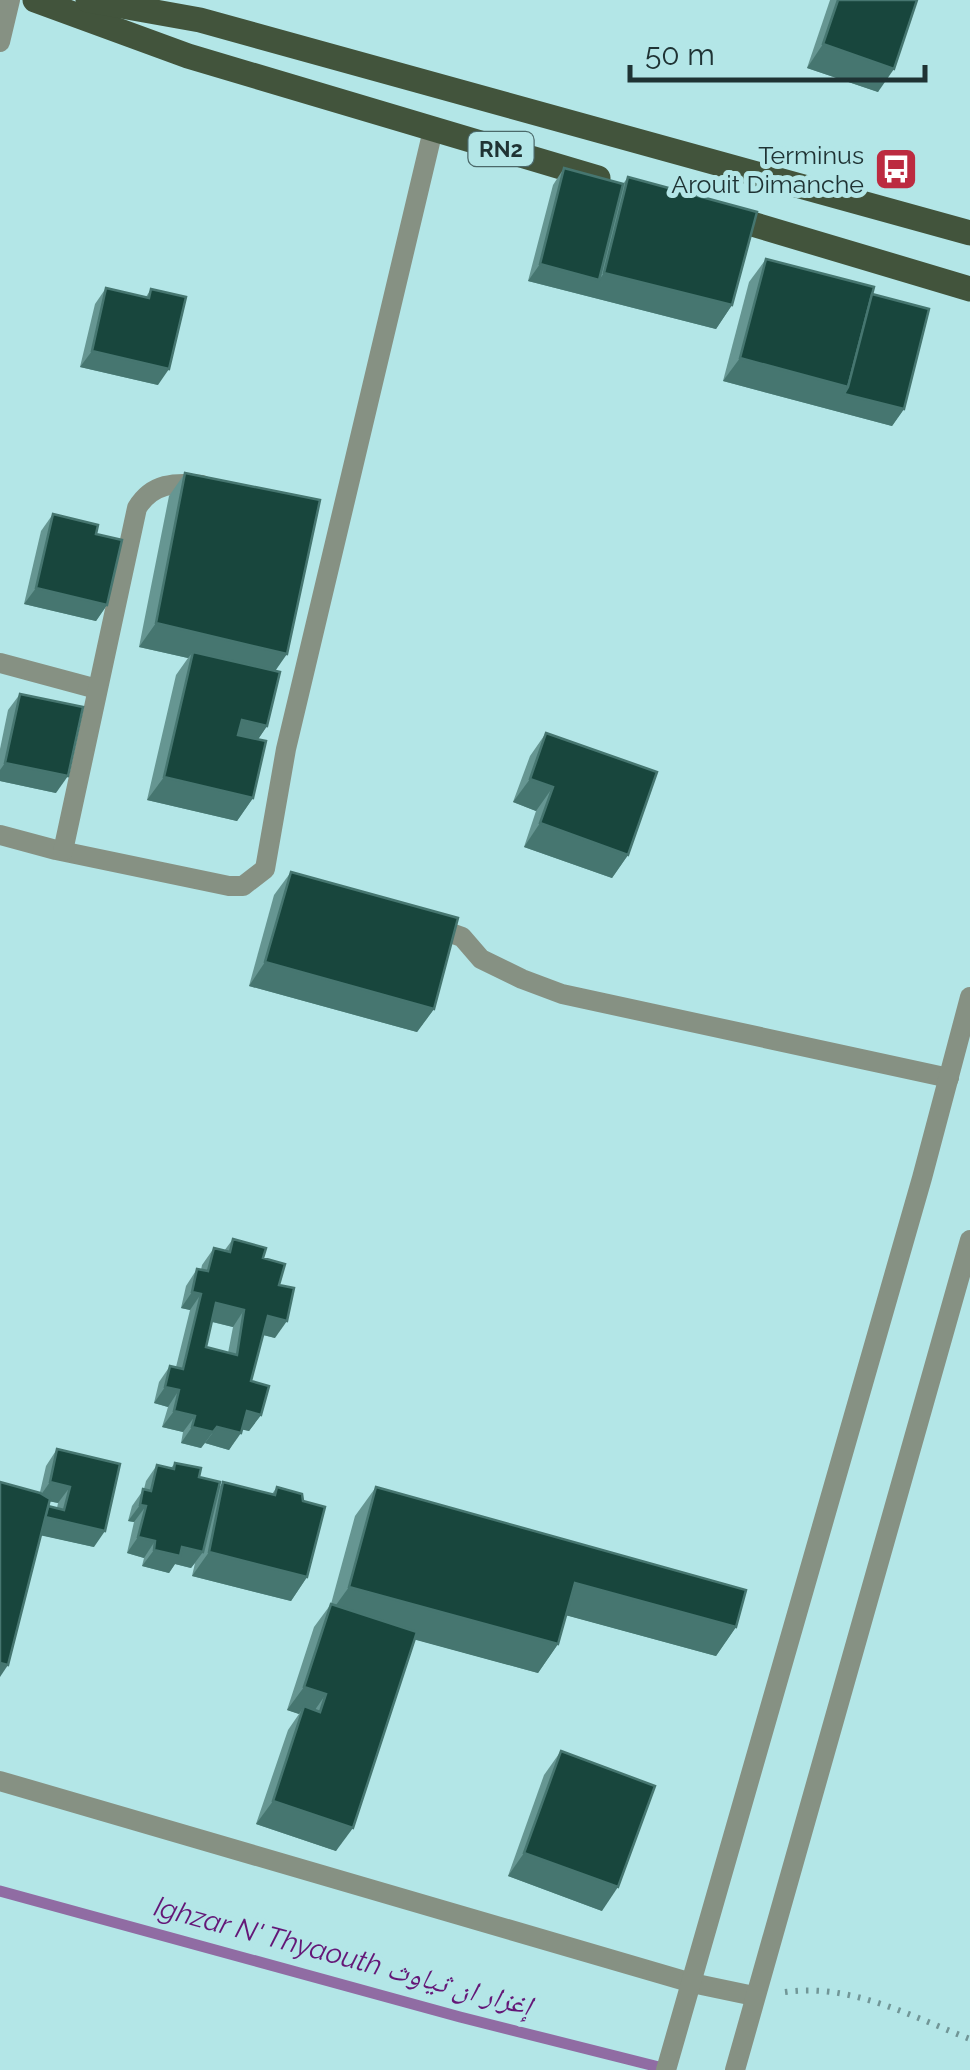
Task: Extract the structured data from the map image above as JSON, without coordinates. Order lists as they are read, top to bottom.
{
  "streets": {
    "main road": ["RN2"]
  },
  "water": ["Ighzar N' Thyaouth إغزار ان ثياوث"],
  "places": {
    "bus stop": ["Terminus Arouit Dimanche"]
  },
  "scale_bar": "50 m"
}
